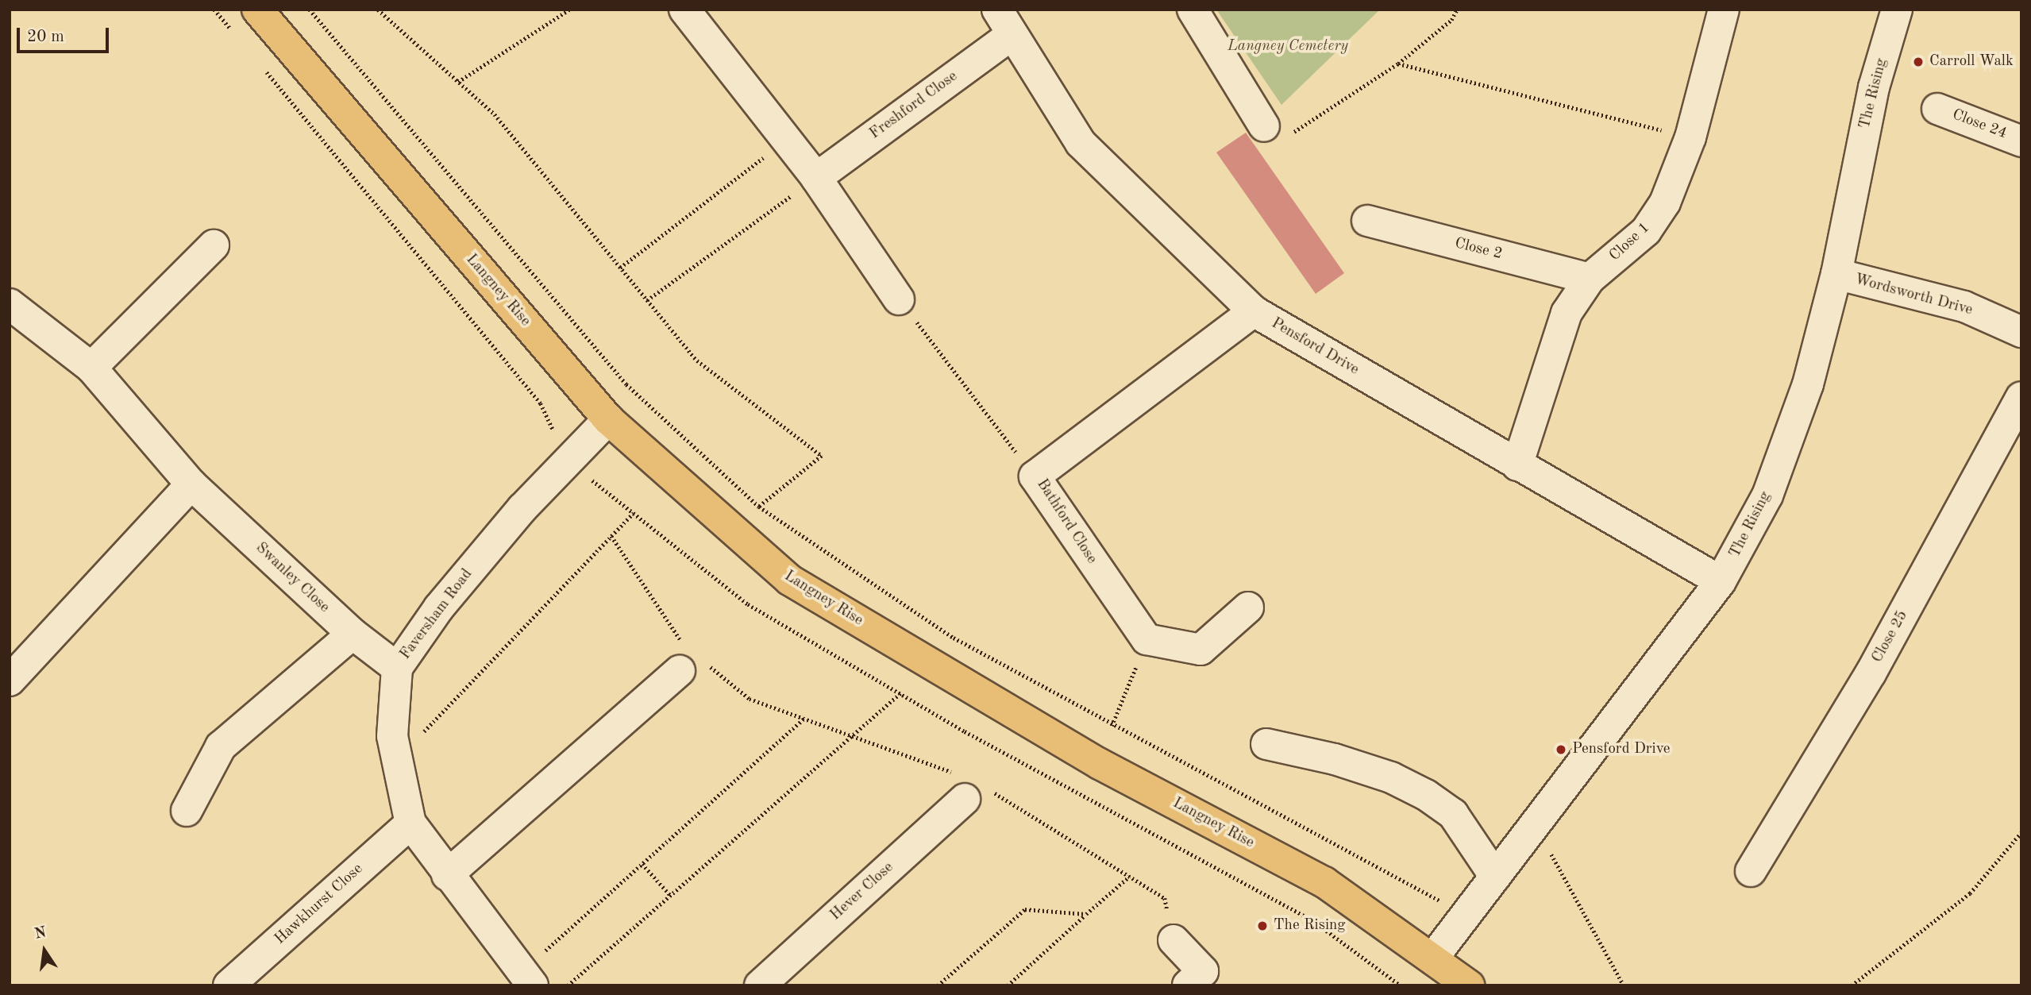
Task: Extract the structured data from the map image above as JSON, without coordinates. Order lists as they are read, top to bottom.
{
  "streets": {
    "main road": ["Langney Rise"],
    "street": [
      "The Rising",
      "Freshford Close",
      "Close 24",
      "Close 1",
      "Close 2",
      "Wordsworth Drive",
      "Pensford Drive",
      "Bathford Close",
      "Swanley Close",
      "Faversham Road",
      "Close 25",
      "Hever Close",
      "Hawkhurst Close"
    ]
  },
  "crossings": [
    ["The Rising", "Langney Rise"],
    ["The Rising", "Wordsworth Drive"],
    ["The Rising", "Pensford Drive"],
    ["Freshford Close", "Pensford Drive"],
    ["Close 1", "Close 2"],
    ["Close 1", "Pensford Drive"],
    ["Langney Rise", "Faversham Road"],
    ["Pensford Drive", "Bathford Close"],
    ["Swanley Close", "Faversham Road"],
    ["Faversham Road", "Hawkhurst Close"]
  ],
  "parks": ["Langney Cemetery"],
  "places": ["Carroll Walk", "Pensford Drive", "The Rising"],
  "scale_bar": "20 m",
  "north": "top"
}
